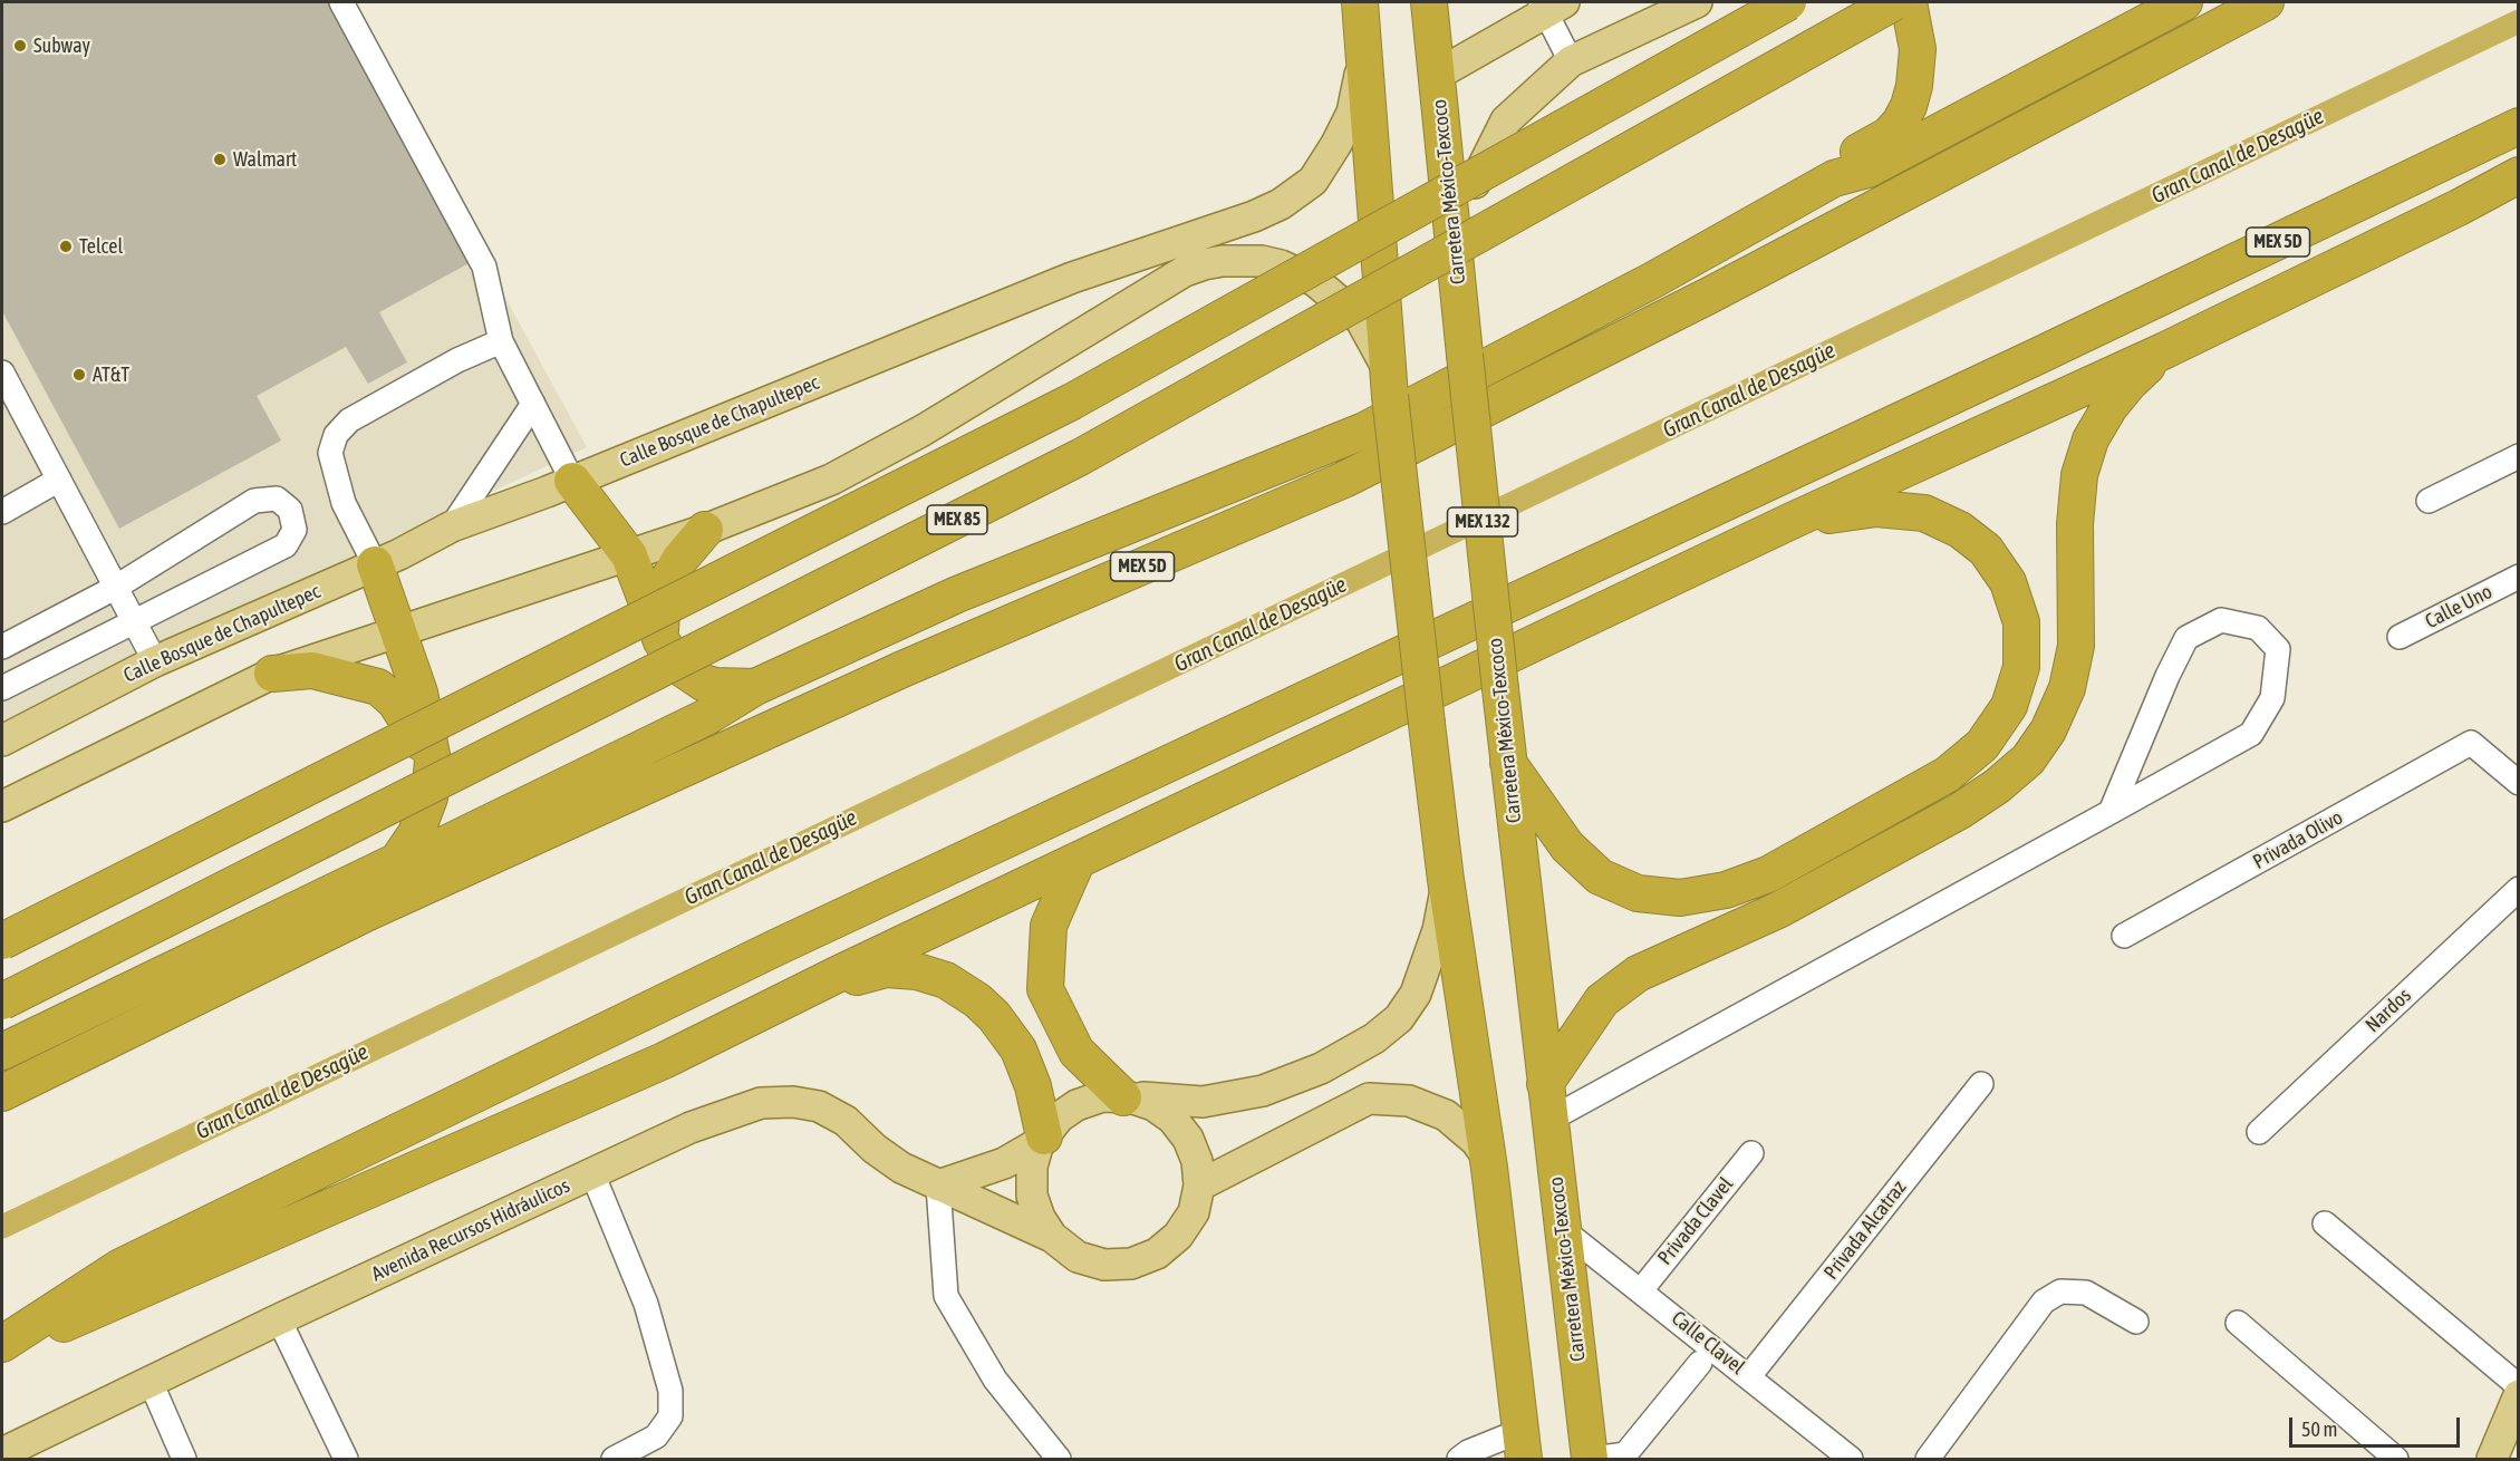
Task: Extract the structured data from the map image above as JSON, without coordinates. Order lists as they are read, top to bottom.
{
  "streets": {
    "highway": [
      "Carretera México-Texcoco",
      "MEX 5D",
      "MEX 85",
      "MEX 132"
    ],
    "main road": ["Calle Bosque de Chapultepec", "Avenida Recursos Hidráulicos"],
    "street": [
      "Calle Uno",
      "Privada Olivo",
      "Nardos",
      "Privada Clavel",
      "Privada Alcatraz",
      "Calle Clavel"
    ]
  },
  "crossings": [
    ["Carretera México-Texcoco", "Calle Clavel"],
    ["Privada Clavel", "Calle Clavel"],
    ["Privada Alcatraz", "Calle Clavel"]
  ],
  "water": ["Gran Canal de Desagüe"],
  "places": [
    "Subway",
    "Walmart",
    "Telcel",
    "AT&T"
  ],
  "scale_bar": "50 m"
}
